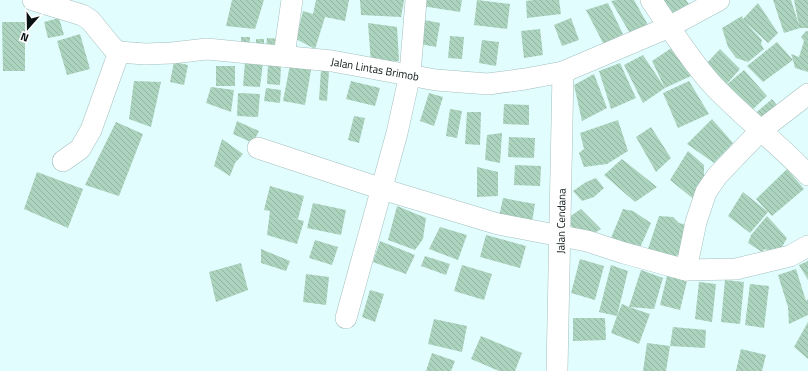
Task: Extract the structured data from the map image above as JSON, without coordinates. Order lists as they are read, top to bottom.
{
  "streets": {
    "street": ["Jalan Lintas Brimob", "Jalan Cendana"]
  },
  "crossings": [
    ["Jalan Lintas Brimob", "Jalan Cendana"]
  ],
  "north": "bottom"
}
